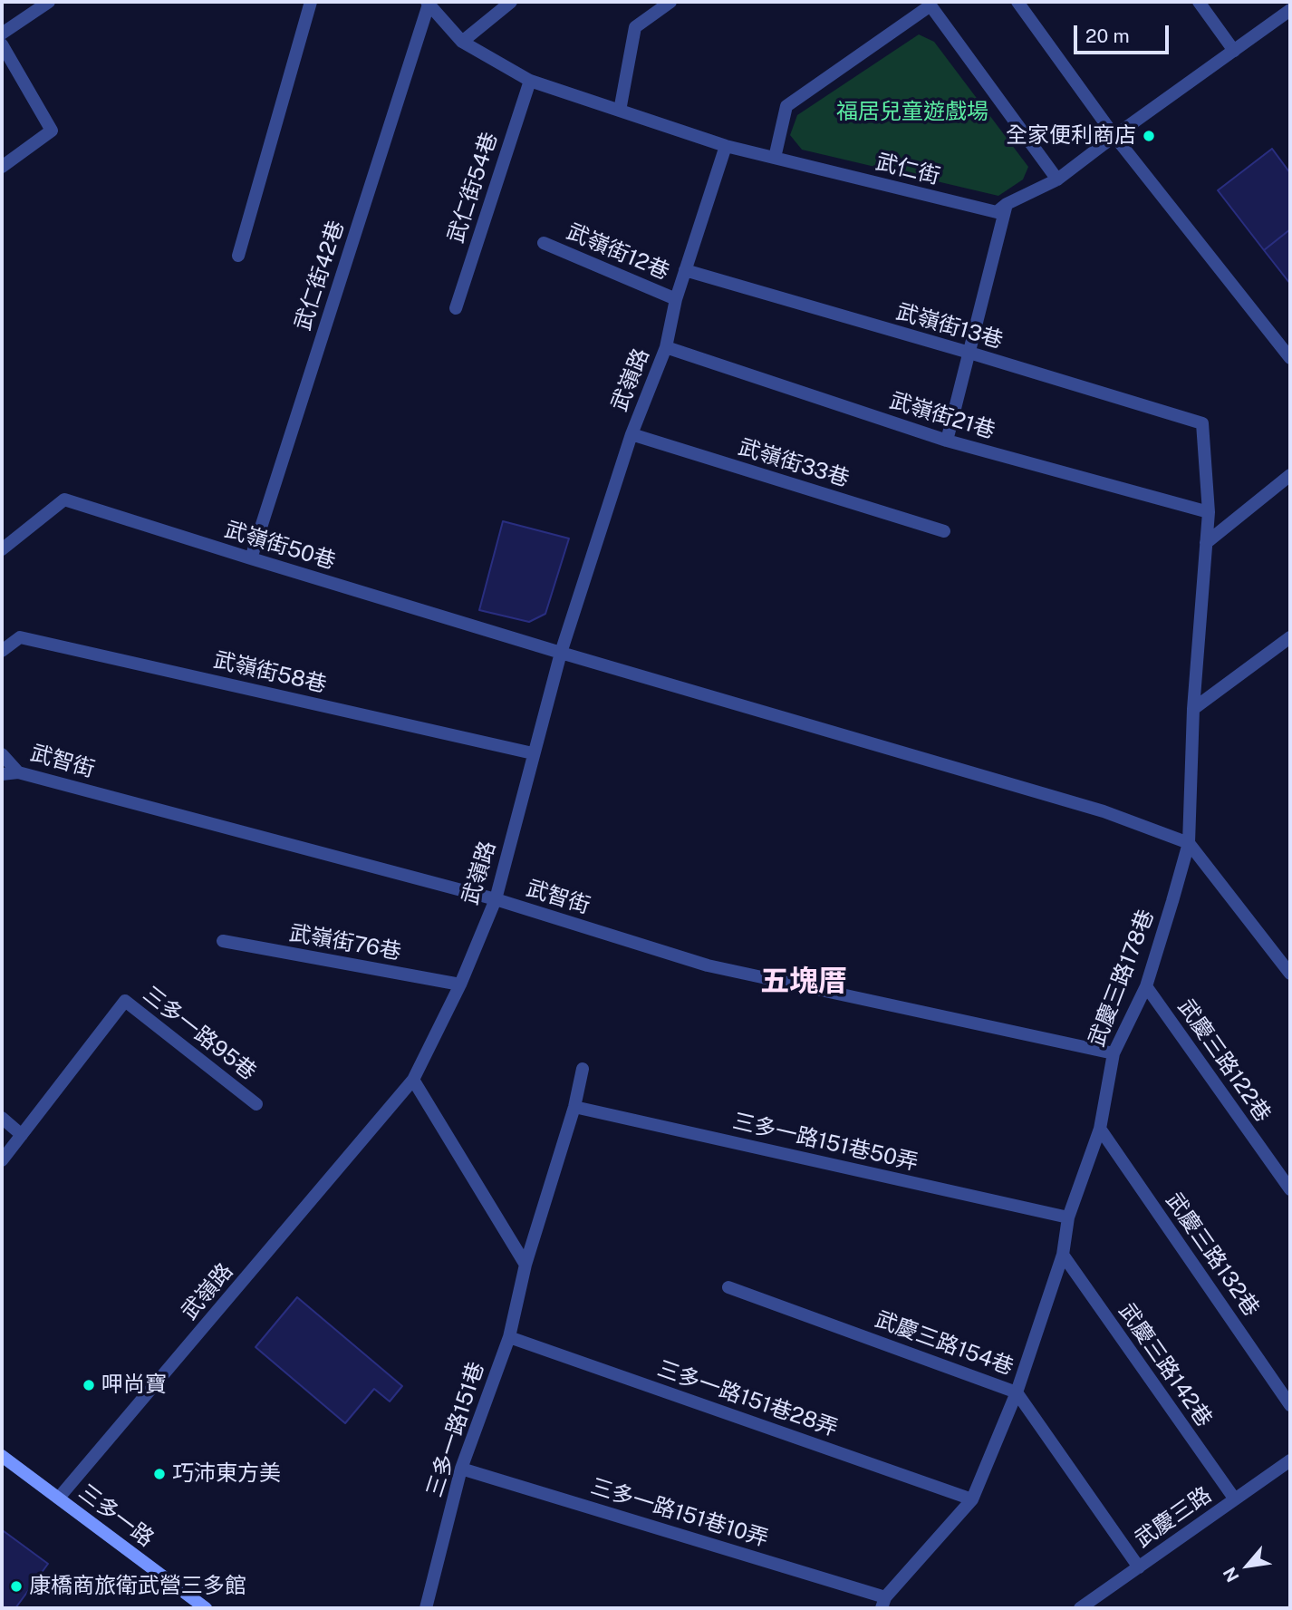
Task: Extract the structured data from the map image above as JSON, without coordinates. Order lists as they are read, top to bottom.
{
  "streets": {
    "street": [
      "武仁街",
      "武仁街54巷",
      "武嶺街12巷",
      "武仁街42巷",
      "武嶺街13巷",
      "武嶺路",
      "武嶺街21巷",
      "武嶺街33巷",
      "武嶺街50巷",
      "武嶺街58巷",
      "武智街",
      "武嶺街76巷",
      "武慶三路178巷",
      "三多一路95巷",
      "武慶三路122巷",
      "三多一路151巷50弄",
      "武慶三路132巷",
      "武慶三路154巷",
      "武慶三路142巷",
      "三多一路151巷28弄",
      "三多一路151巷",
      "三多一路151巷10弄",
      "三多一路",
      "武慶三路"
    ]
  },
  "crossings": [
    ["武仁街", "武仁街54巷"],
    ["武仁街", "武仁街42巷"],
    ["武仁街", "武嶺路"],
    ["武嶺街12巷", "武嶺路"],
    ["武仁街42巷", "武嶺街50巷"],
    ["武嶺街13巷", "武嶺路"],
    ["武嶺街13巷", "武慶三路178巷"],
    ["武嶺路", "武嶺街21巷"],
    ["武嶺路", "武嶺街33巷"],
    ["武嶺路", "武嶺街50巷"],
    ["武嶺路", "武嶺街58巷"],
    ["武嶺路", "武智街"],
    ["武嶺路", "武嶺街76巷"],
    ["武嶺路", "三多一路"],
    ["武嶺街21巷", "武慶三路178巷"],
    ["武嶺街50巷", "武慶三路178巷"],
    ["武智街", "武慶三路178巷"],
    ["武慶三路178巷", "武慶三路122巷"],
    ["武慶三路178巷", "三多一路151巷50弄"],
    ["武慶三路178巷", "武慶三路132巷"],
    ["武慶三路178巷", "武慶三路154巷"],
    ["武慶三路178巷", "武慶三路142巷"],
    ["武慶三路178巷", "三多一路151巷28弄"],
    ["武慶三路178巷", "三多一路151巷10弄"],
    ["三多一路151巷50弄", "三多一路151巷"],
    ["武慶三路154巷", "武慶三路"],
    ["武慶三路142巷", "武慶三路"],
    ["三多一路151巷28弄", "三多一路151巷"],
    ["三多一路151巷", "三多一路151巷10弄"]
  ],
  "districts": ["五塊厝"],
  "parks": ["福居兒童遊戲場"],
  "places": [
    "全家便利商店",
    "呷尚寶",
    "巧沛東方美",
    "康橋商旅衛武營三多館"
  ],
  "scale_bar": "20 m",
  "north": "bottom left"
}
